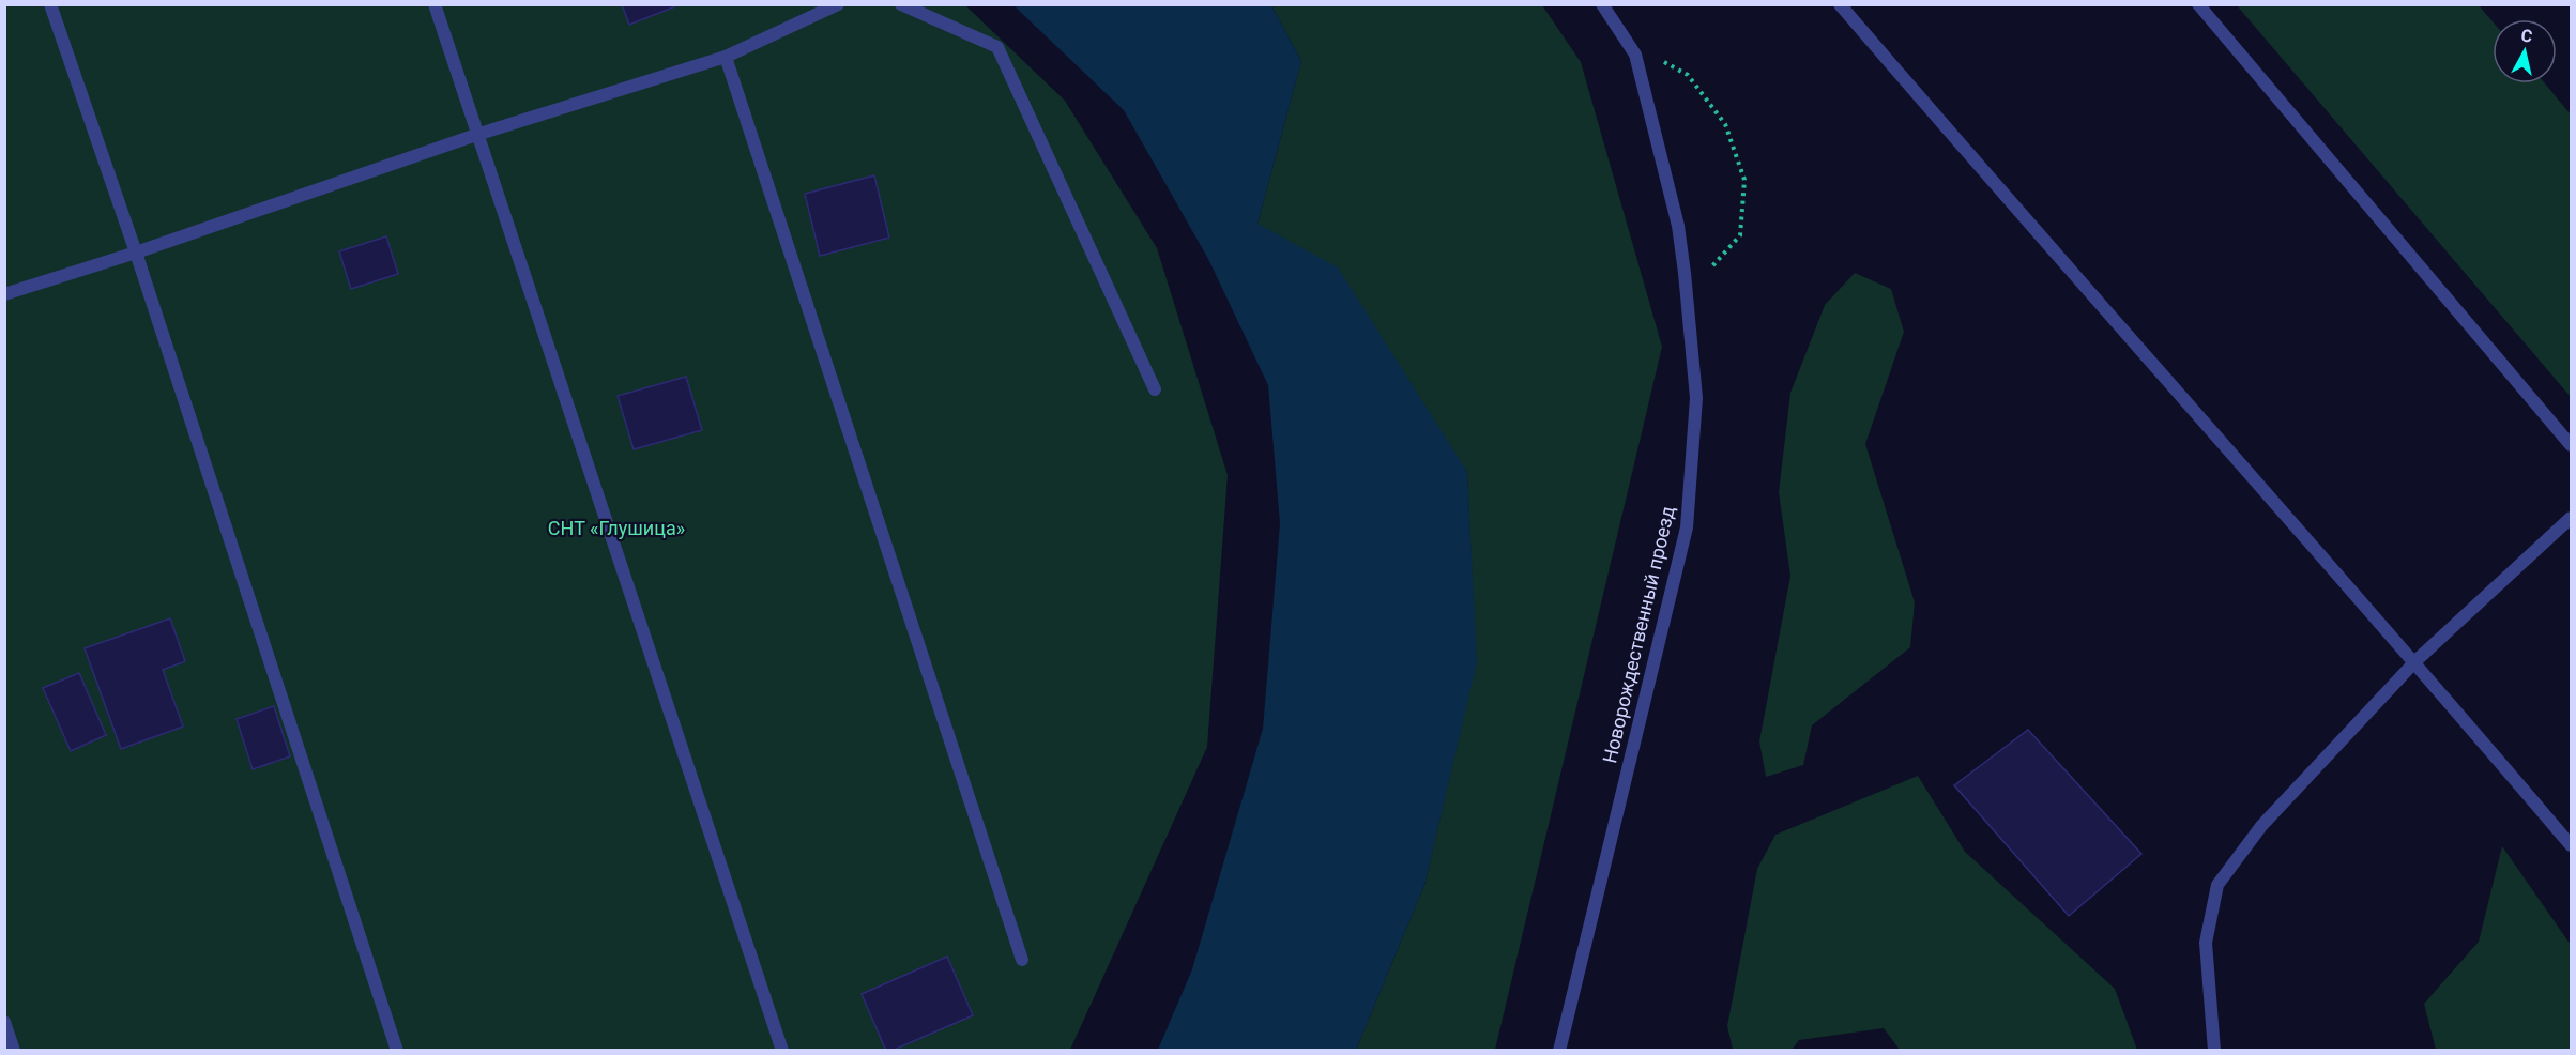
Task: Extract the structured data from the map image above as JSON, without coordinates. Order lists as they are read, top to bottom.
{
  "streets": {
    "street": ["Новорождественный проезд"]
  },
  "parks": ["СНТ «Глушица»"],
  "north": "top"
}
